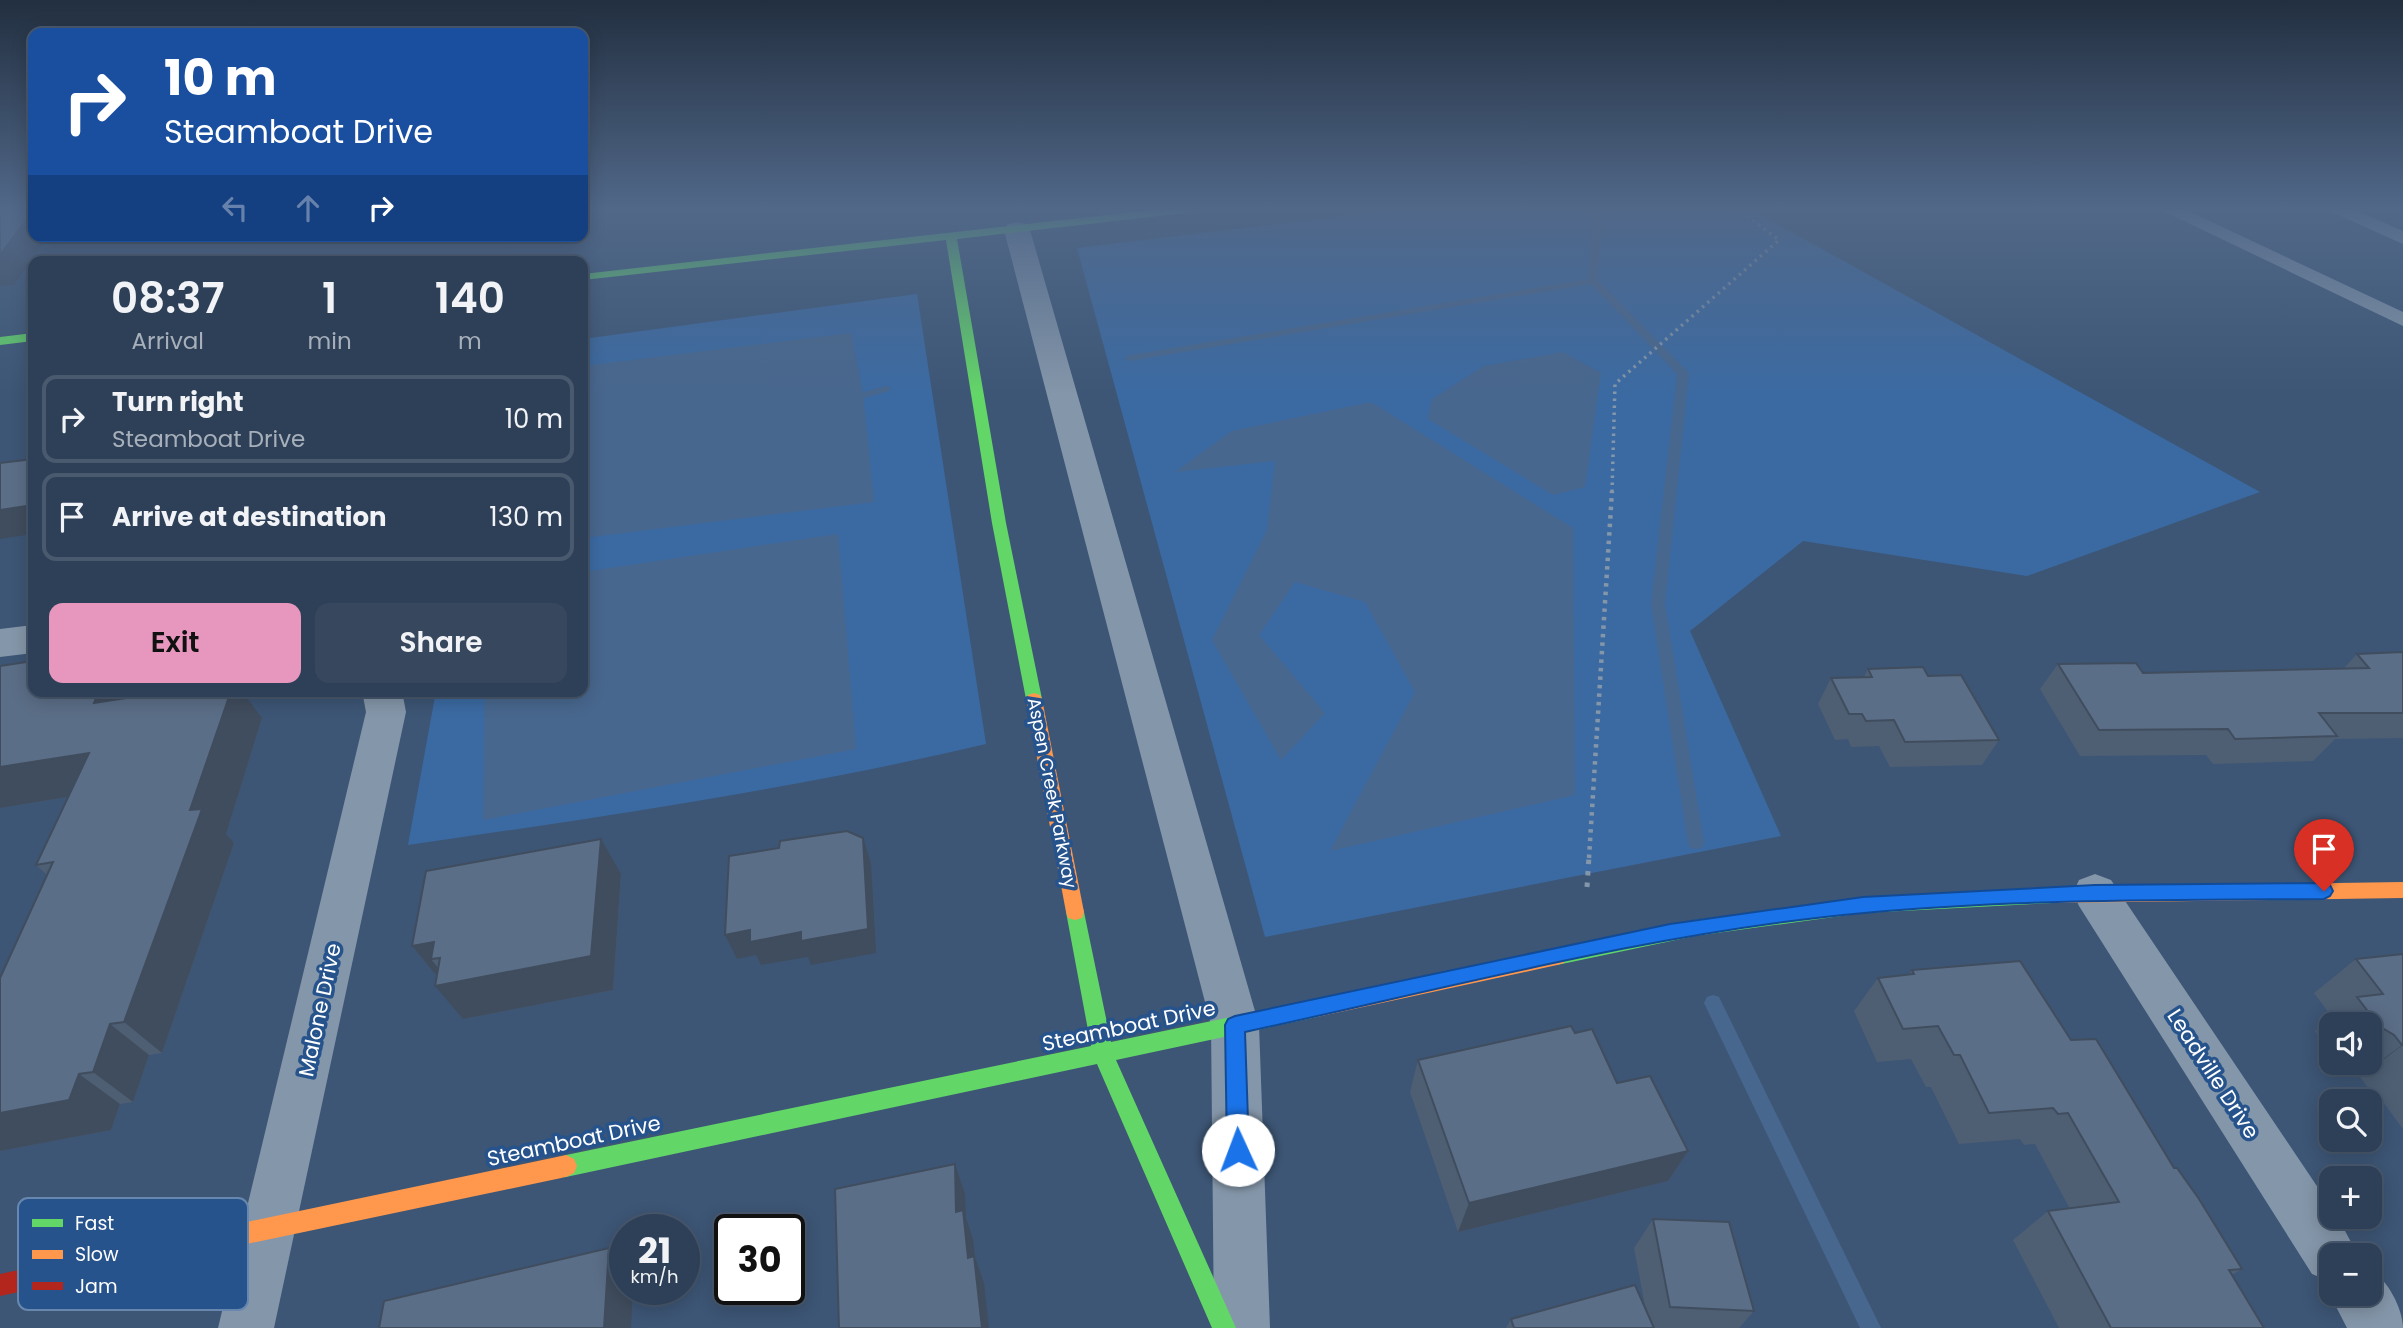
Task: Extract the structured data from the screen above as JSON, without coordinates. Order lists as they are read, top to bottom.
{
  "streets": {
    "street": [
      "Aspen Creek Parkway",
      "Malone Drive",
      "Steamboat Drive",
      "Leadville Drive"
    ]
  },
  "crossings": [
    ["Aspen Creek Parkway", "Steamboat Drive"],
    ["Malone Drive", "Steamboat Drive"],
    ["Steamboat Drive", "Leadville Drive"]
  ],
  "legend": ["Fast", "Slow", "Jam"],
  "page": {
    "turn": ["10 m", "Steamboat Drive"],
    "eta": [
      "08:37",
      "Arrival",
      "1",
      "min",
      "140",
      "m"
    ],
    "list": [
      {
        "name": "Turn right",
        "note": "Steamboat Drive",
        "value": "10 m"
      },
      {
        "name": "Arrive at destination",
        "value": "130 m"
      }
    ],
    "buttons": ["Exit", "Share"],
    "map_buttons": ["+", "−"],
    "speed": "21 km/h",
    "limit": "30"
  }
}
